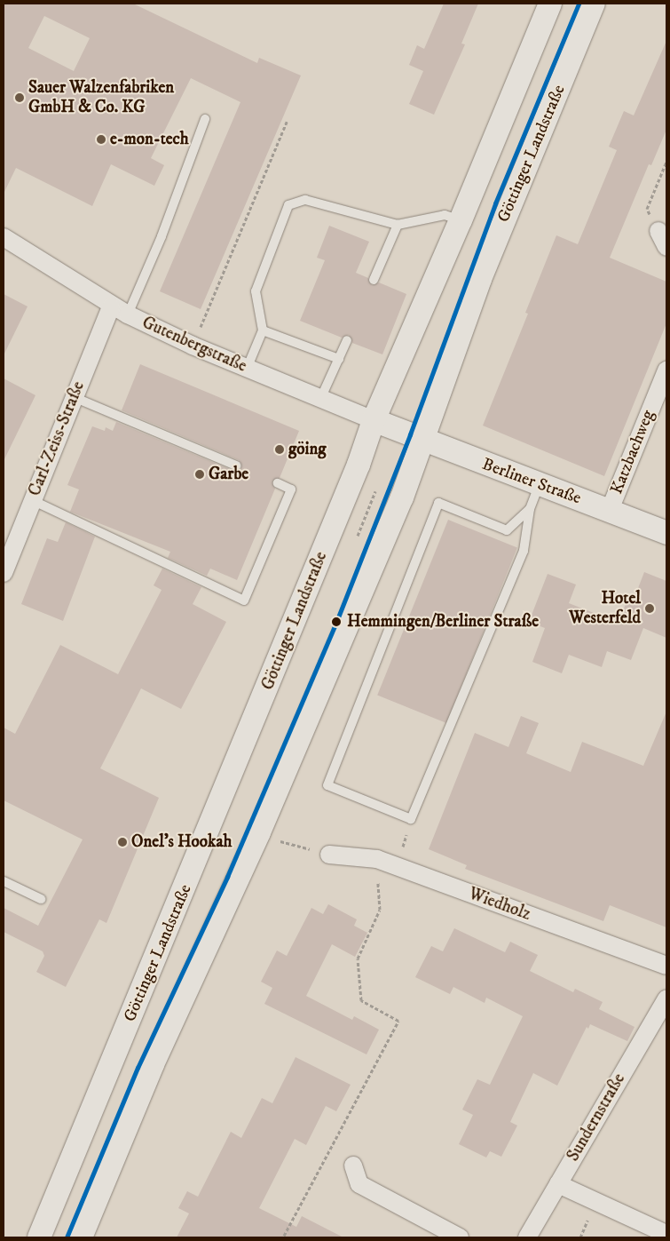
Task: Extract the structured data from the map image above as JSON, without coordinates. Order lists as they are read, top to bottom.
{
  "streets": {
    "street": [
      "Göttinger Landstraße",
      "Gutenbergstraße",
      "Carl-Zeiss-Straße",
      "Katzbachweg",
      "Berliner Straße",
      "Wiedholz",
      "Sundernstraße"
    ]
  },
  "crossings": [
    ["Göttinger Landstraße", "Gutenbergstraße"],
    ["Göttinger Landstraße", "Berliner Straße"],
    ["Gutenbergstraße", "Carl-Zeiss-Straße"],
    ["Gutenbergstraße", "Berliner Straße"],
    ["Katzbachweg", "Berliner Straße"]
  ],
  "places": [
    "Sauer Walzenfabriken GmbH & Co. KG",
    "e-mon-tech",
    "göing",
    "Garbe",
    "Hotel Westerfeld",
    "Hemmingen/Berliner Straße",
    "Onel's Hookah"
  ]
}
